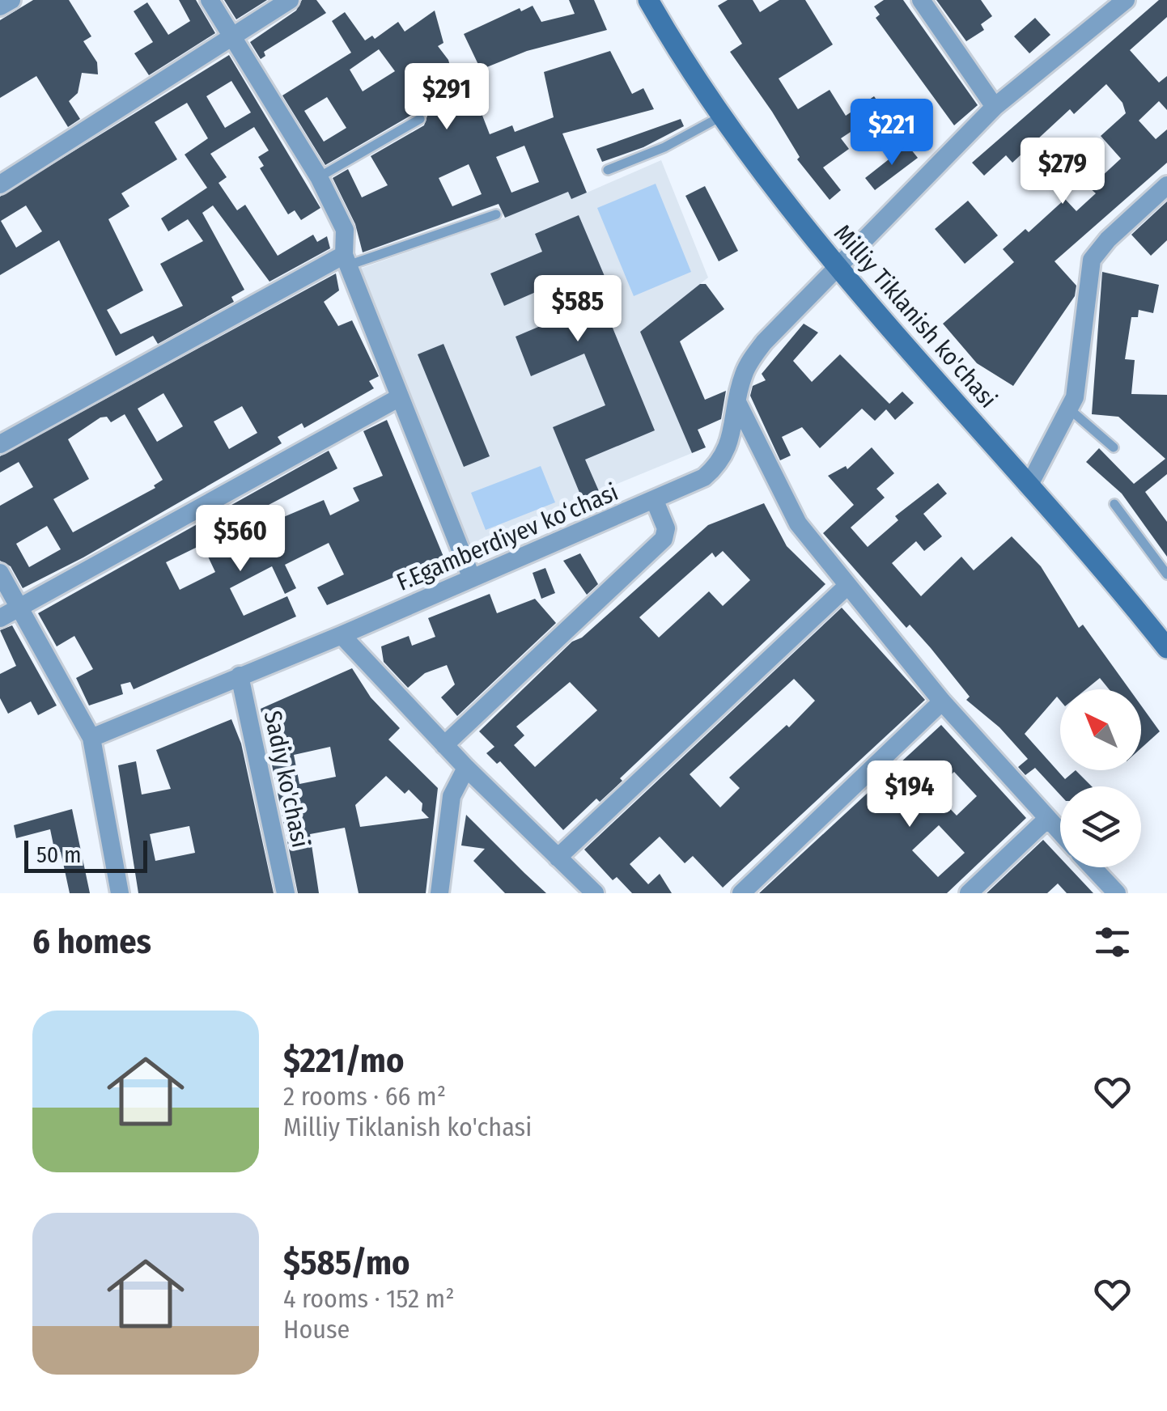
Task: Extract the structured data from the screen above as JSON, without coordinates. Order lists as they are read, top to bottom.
{
  "streets": {
    "main road": ["Milliy Tiklanish ko'chasi"],
    "street": ["F.Egamberdiyev kо‘chasi", "Sadiy ko'chasi"]
  },
  "crossings": [
    ["Milliy Tiklanish ko'chasi", "F.Egamberdiyev kо‘chasi"],
    ["F.Egamberdiyev kо‘chasi", "Sadiy ko'chasi"]
  ],
  "scale_bar": "50 m",
  "north": "top left",
  "page": {
    "price": [
      "$291",
      "$221",
      "$279",
      "$585",
      "$560",
      "$194"
    ],
    "scale": "50 m",
    "heading": "6 homes",
    "list": [
      {
        "name": "$221/mo",
        "note": "2 rooms · 66 m² · Milliy Tiklanish ko'chasi"
      },
      {
        "name": "$585/mo",
        "note": "4 rooms · 152 m² · House"
      }
    ]
  }
}
